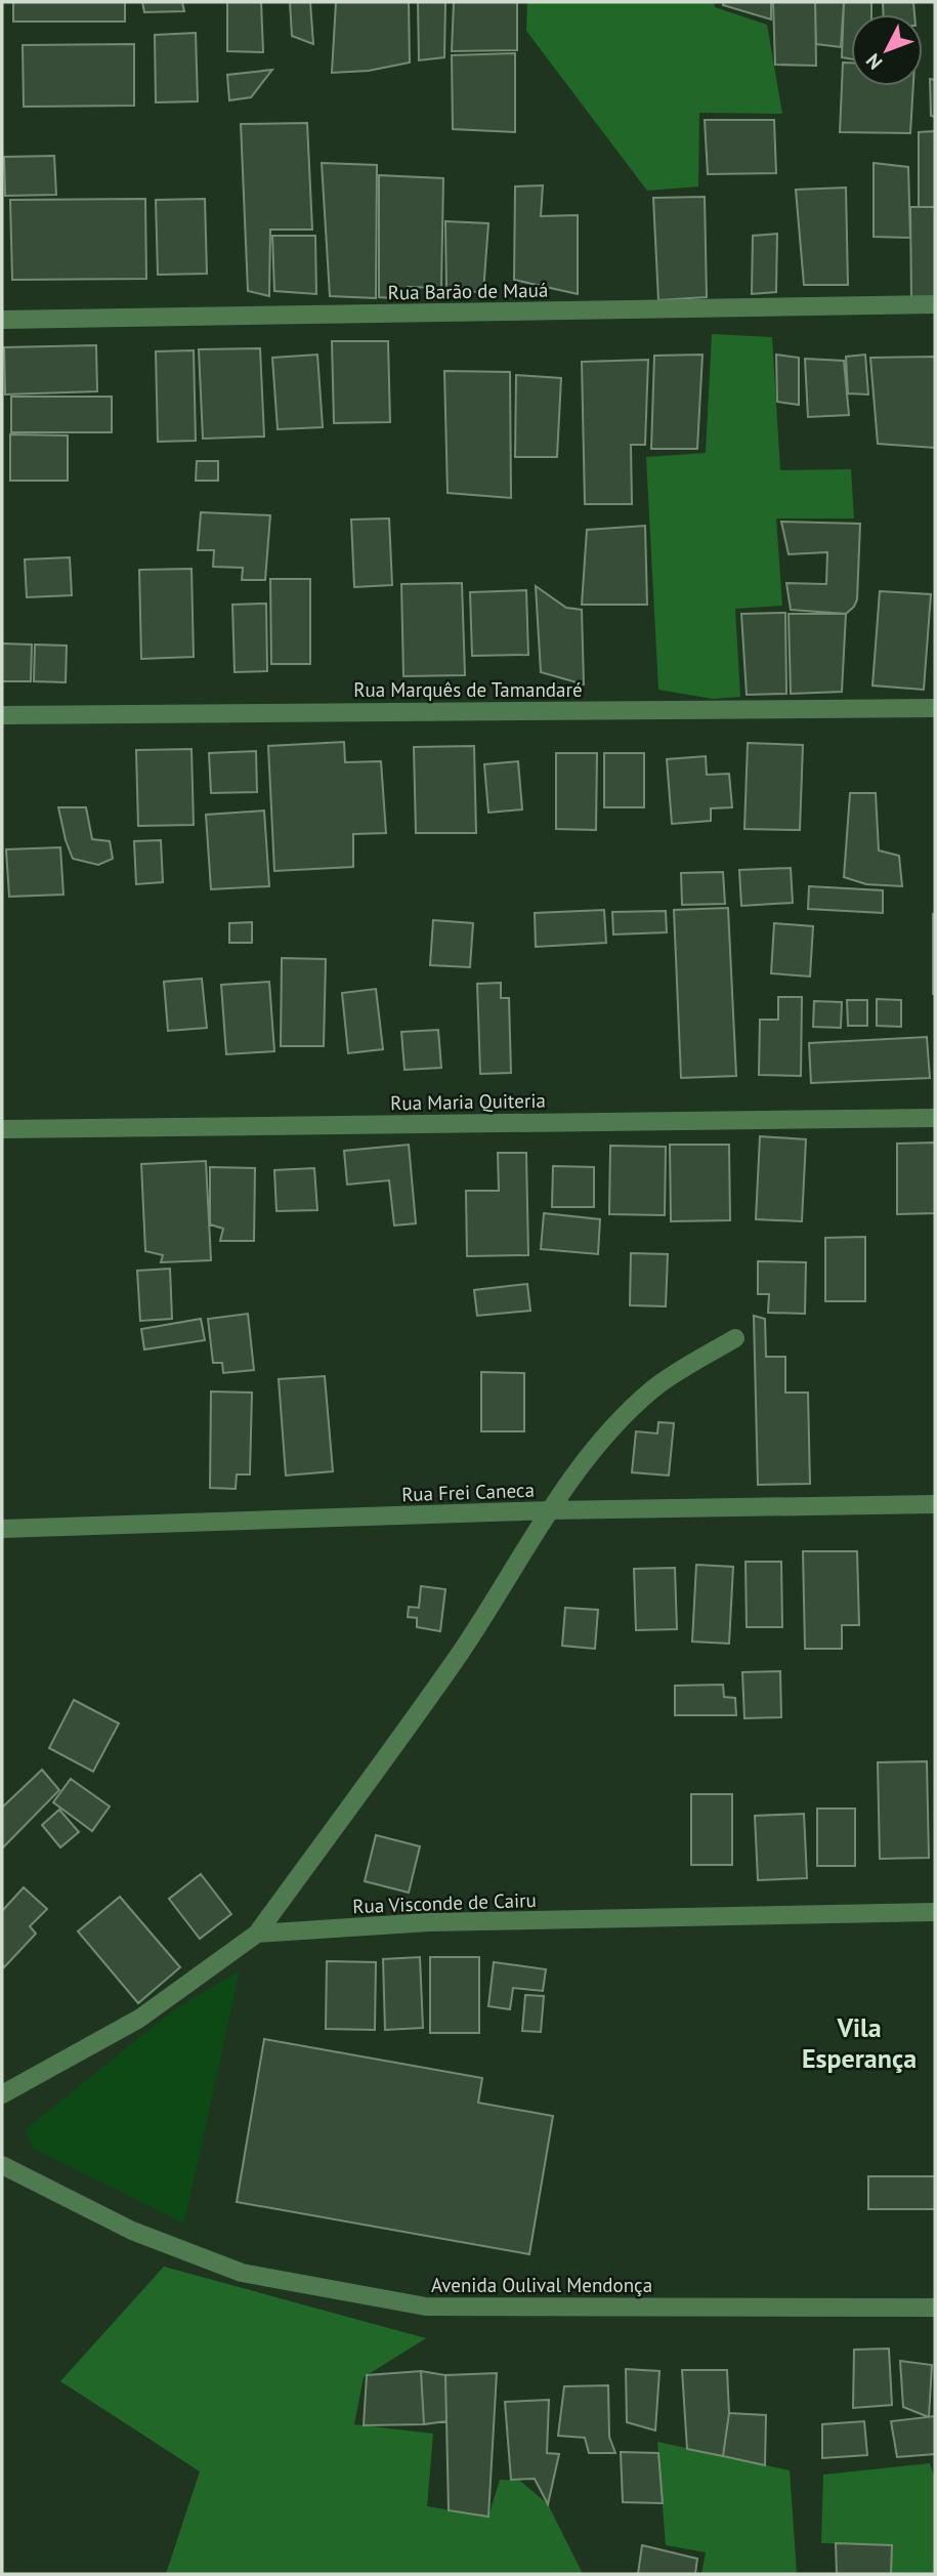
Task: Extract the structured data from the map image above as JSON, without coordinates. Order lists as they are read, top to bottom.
{
  "streets": {
    "street": [
      "Rua Barão de Mauá",
      "Rua Marquês de Tamandaré",
      "Rua Maria Quiteria",
      "Rua Frei Caneca",
      "Rua Visconde de Cairu",
      "Avenida Oulival Mendonça"
    ]
  },
  "districts": ["Vila Esperança"],
  "north": "bottom left"
}
